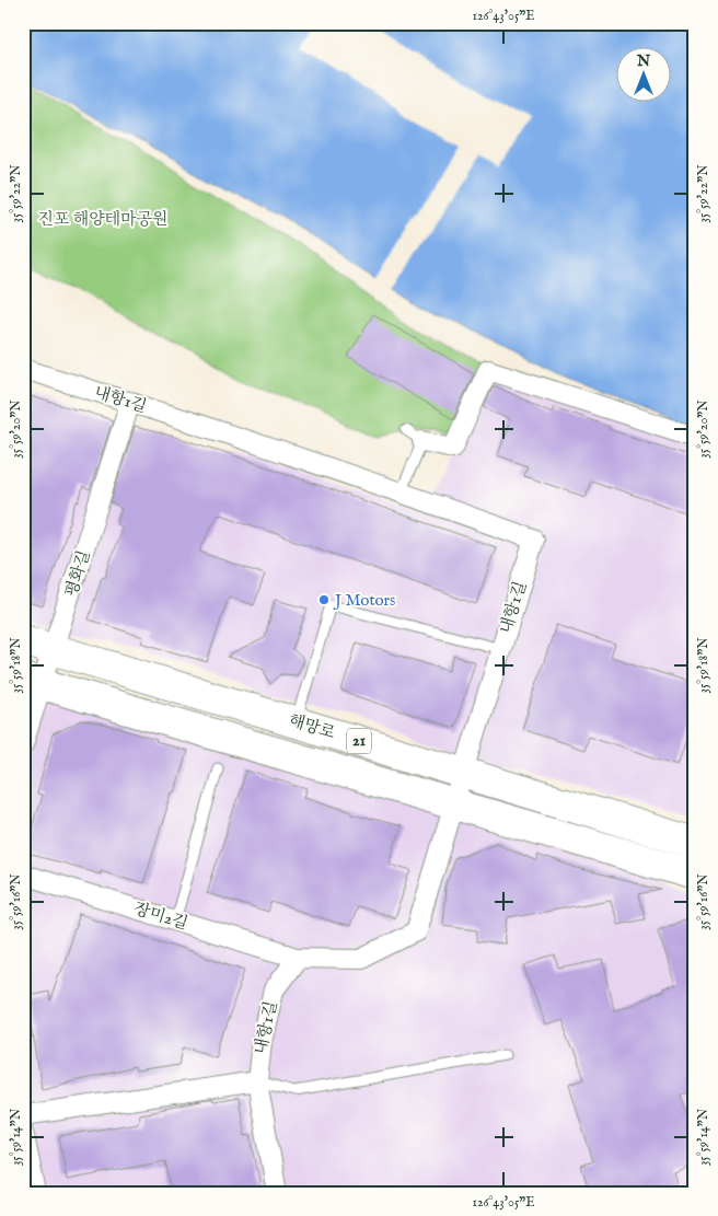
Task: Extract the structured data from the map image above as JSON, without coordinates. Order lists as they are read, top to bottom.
{
  "streets": {
    "main road": ["해망로", "21"],
    "street": ["내항1길", "평화길", "장미2길"]
  },
  "crossings": [
    ["내항1길", "평화길"],
    ["내항1길", "해망로"],
    ["내항1길", "장미2길"],
    ["평화길", "해망로"]
  ],
  "parks": ["진포 해양테마공원"],
  "places": ["J Motors"],
  "north": "top",
  "coordinates": [
    "126°43'05\"E",
    "35°59'22\"N",
    "35°59'20\"N",
    "35°59'18\"N",
    "35°59'16\"N",
    "35°59'14\"N"
  ]
}
